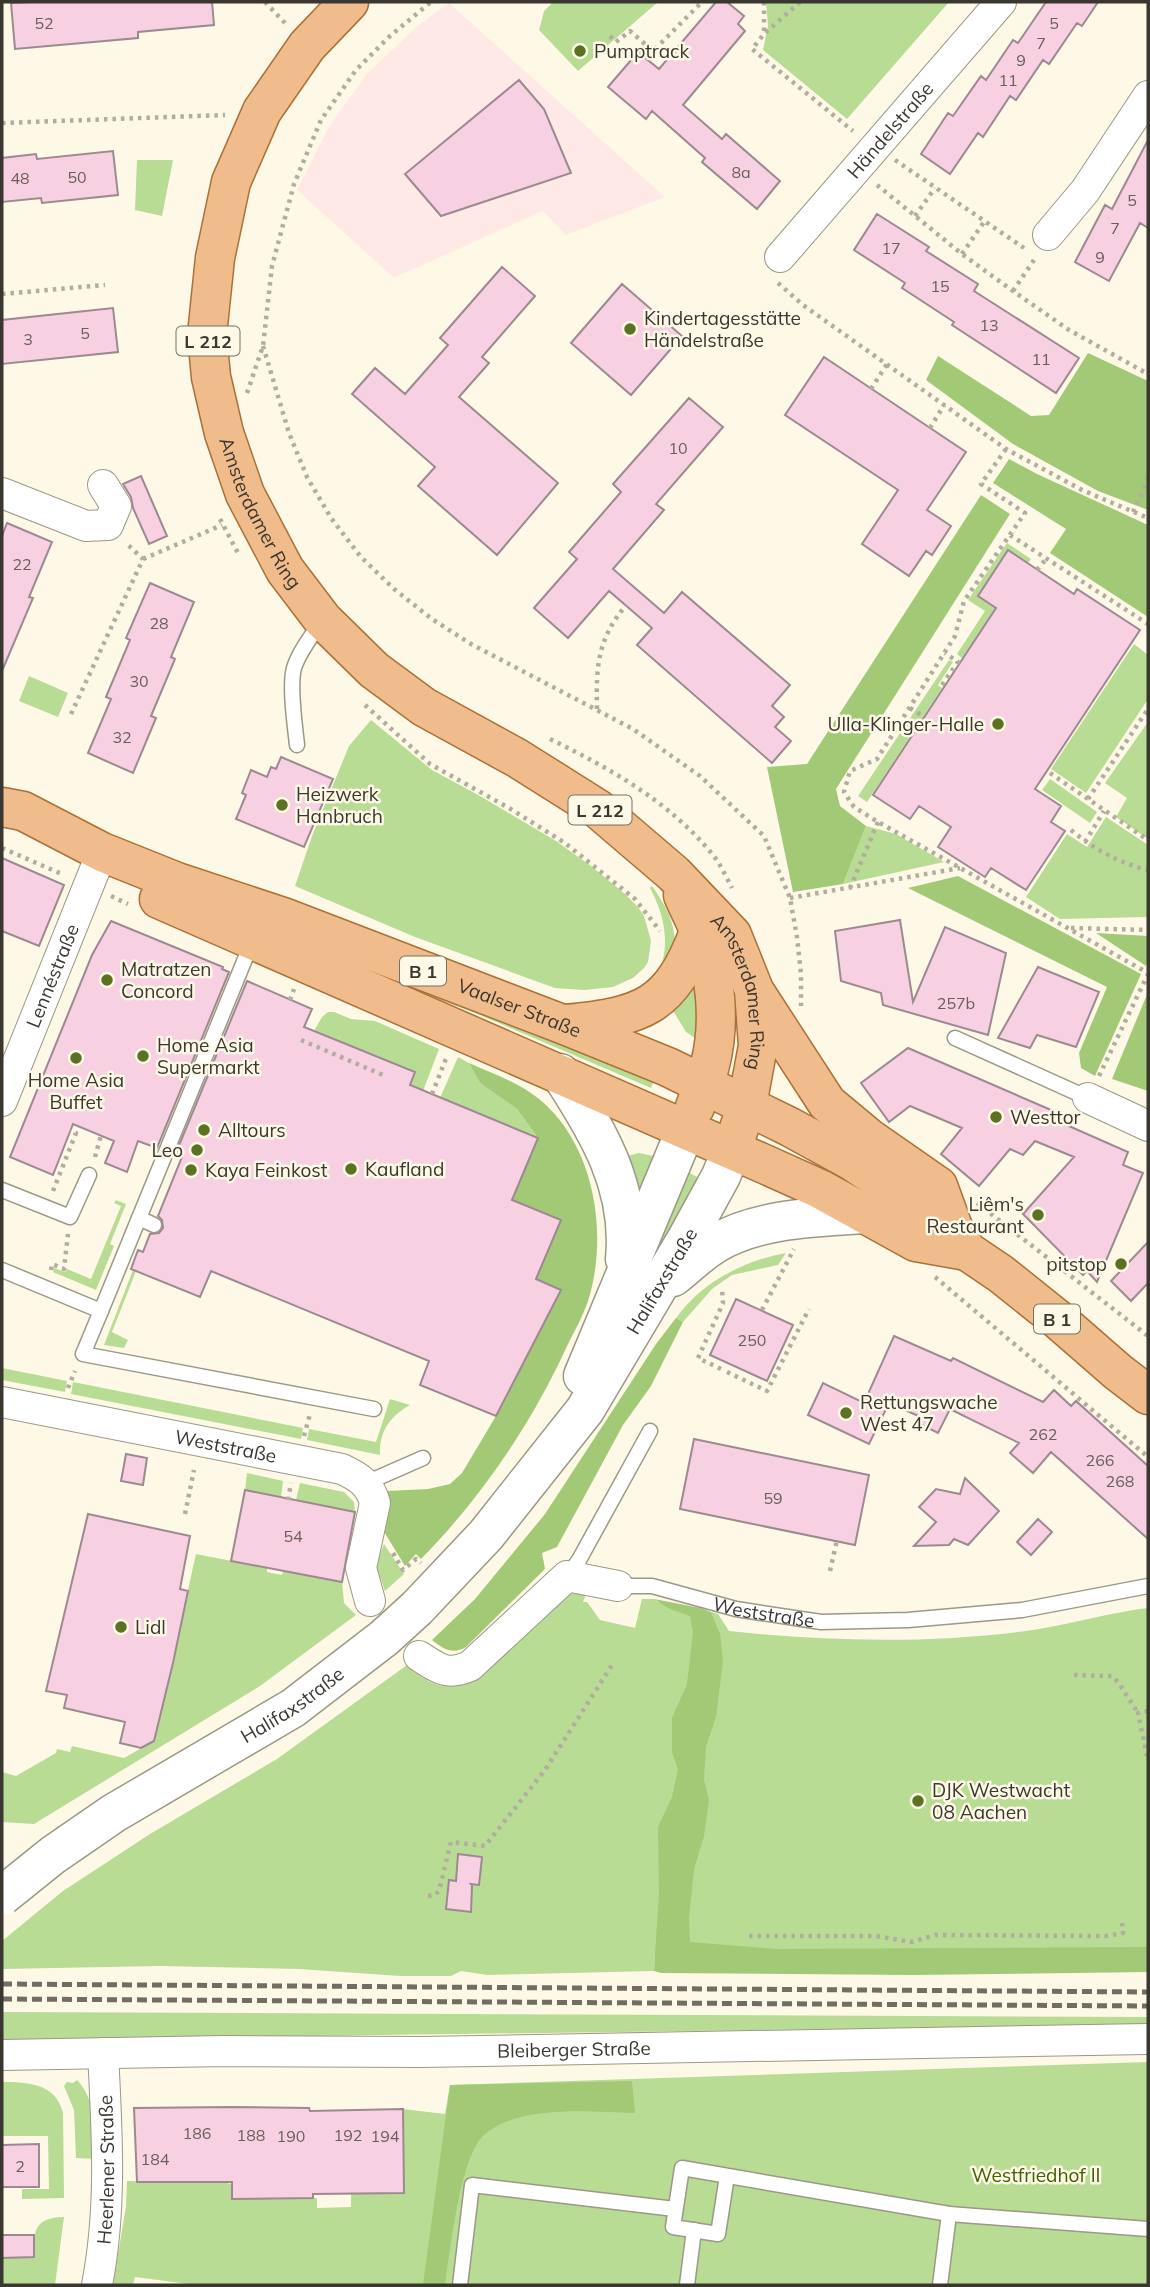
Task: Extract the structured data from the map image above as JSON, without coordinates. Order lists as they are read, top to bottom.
{
  "streets": {
    "main road": [
      "L 212",
      "Amsterdamer Ring",
      "B 1",
      "Vaalser Straße",
      "Halifaxstraße"
    ],
    "street": [
      "Händelstraße",
      "Lennéstraße",
      "Weststraße",
      "Bleiberger Straße",
      "Heerlener Straße"
    ]
  },
  "crossings": [
    ["Amsterdamer Ring", "Vaalser Straße"],
    ["Amsterdamer Ring", "Halifaxstraße"],
    ["Lennéstraße", "Vaalser Straße"],
    ["Vaalser Straße", "Halifaxstraße"],
    ["Bleiberger Straße", "Heerlener Straße"]
  ],
  "parks": ["Westfriedhof II"],
  "places": [
    "Pumptrack",
    "Kindertagesstätte Händelstraße",
    "Ulla-Klinger-Halle",
    "Heizwerk Hanbruch",
    "Matratzen Concord",
    "Home Asia Supermarkt",
    "Home Asia Buffet",
    "Westtor",
    "Alltours",
    "Leo",
    "Kaufland",
    "Kaya Feinkost",
    "Liêm's Restaurant",
    "pitstop",
    "Rettungswache West 47",
    "Lidl",
    "DJK Westwacht 08 Aachen"
  ],
  "house_numbers": [
    "52",
    "5",
    "7",
    "9",
    "11",
    "8a",
    "50",
    "48",
    "5",
    "7",
    "17",
    "9",
    "15",
    "13",
    "5",
    "3",
    "11",
    "10",
    "22",
    "28",
    "30",
    "32",
    "257b",
    "250",
    "262",
    "266",
    "268",
    "59",
    "54",
    "186",
    "188",
    "192",
    "190",
    "194",
    "184",
    "2"
  ]
}
